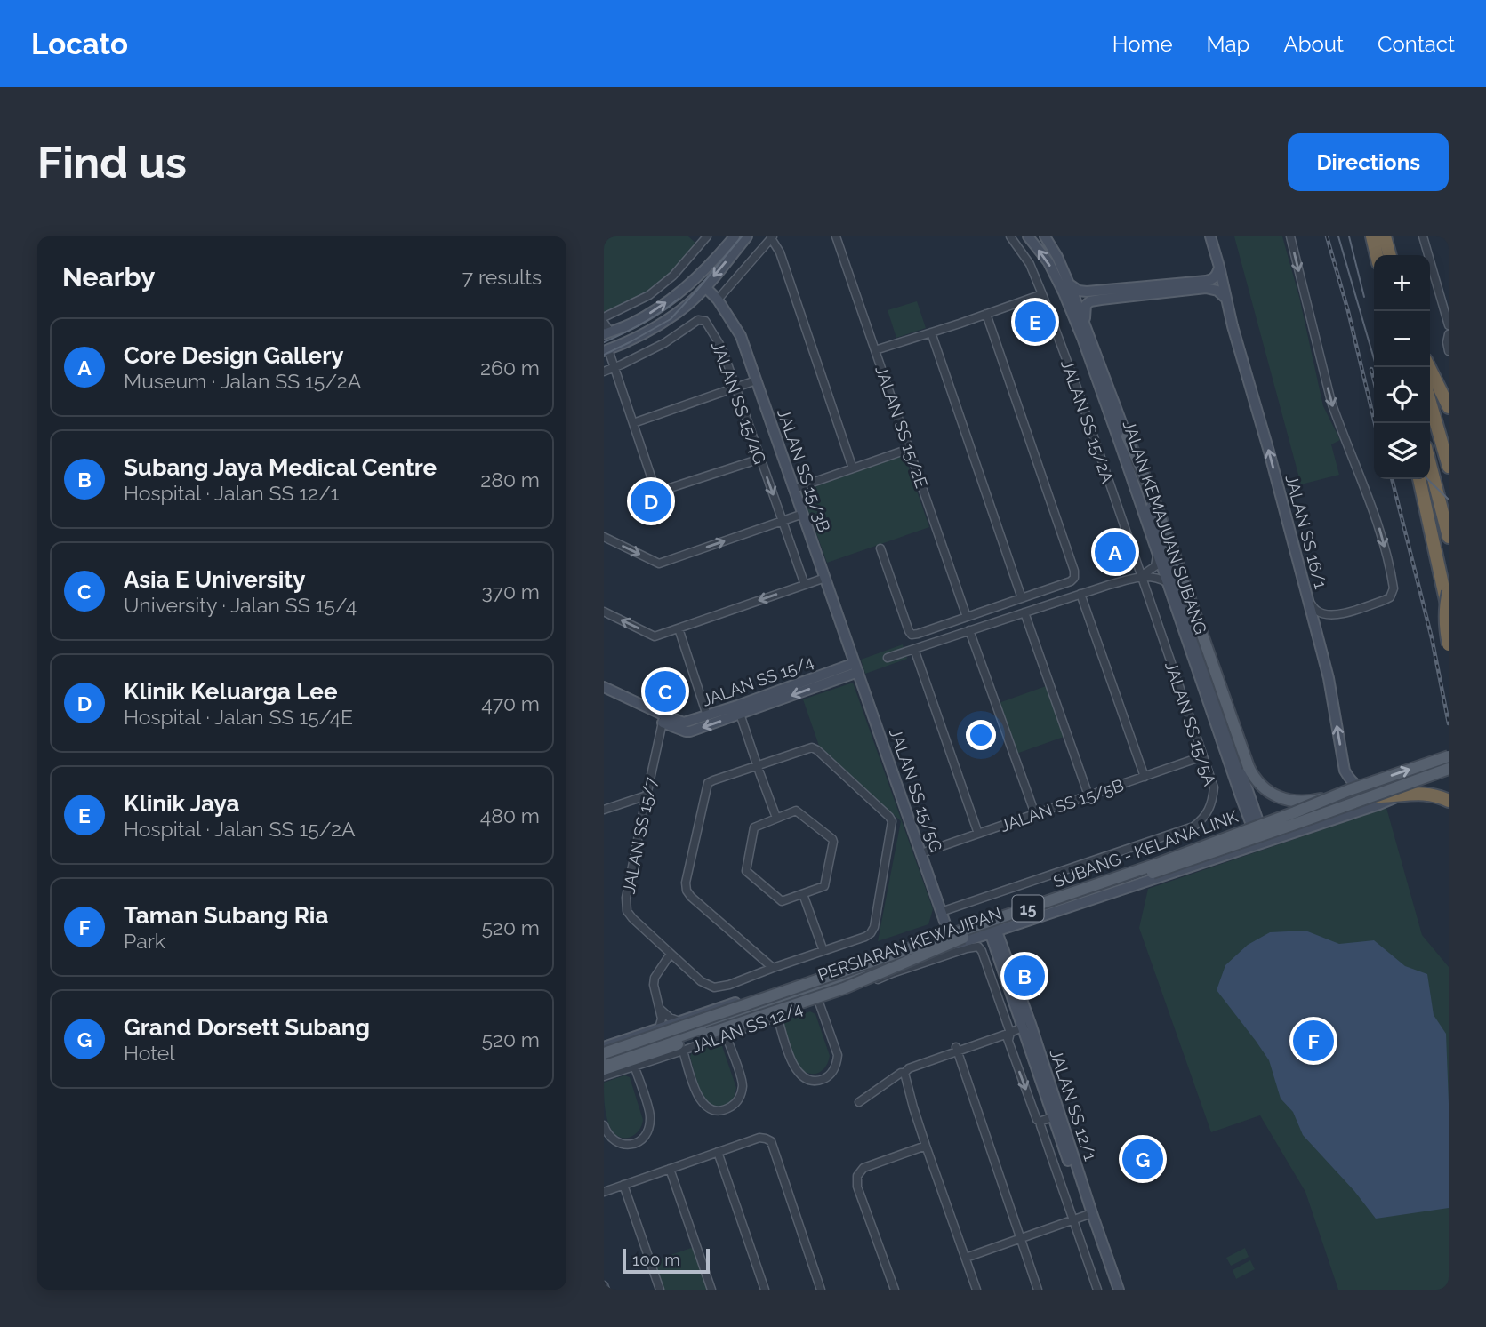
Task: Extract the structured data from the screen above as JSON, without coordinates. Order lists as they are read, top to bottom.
{
  "streets": {
    "main road": [
      "JALAN SS 15/3B",
      "JALAN KEMAJUAN SUBANG",
      "JALAN SS 16/1",
      "JALAN SS 15/4",
      "JALAN SS 15/5G",
      "SUBANG - KELANA LINK",
      "15",
      "PERSIARAN KEWAJIPAN",
      "JALAN SS 12/1"
    ],
    "street": [
      "JALAN SS 15/4G",
      "JALAN SS 15/2A",
      "JALAN SS 15/2E",
      "JALAN SS 15/5A",
      "JALAN SS 15/5B",
      "JALAN SS 15/7",
      "JALAN SS 12/4"
    ]
  },
  "crossings": [
    ["JALAN SS 15/2A", "JALAN SS 15/5A"],
    ["JALAN SS 15/3B", "JALAN SS 15/4"],
    ["JALAN SS 15/3B", "JALAN SS 15/5G"],
    ["JALAN KEMAJUAN SUBANG", "PERSIARAN KEWAJIPAN"],
    ["JALAN SS 16/1", "PERSIARAN KEWAJIPAN"],
    ["JALAN SS 15/4", "JALAN SS 15/5G"],
    ["JALAN SS 15/4", "JALAN SS 15/7"],
    ["JALAN SS 15/5A", "JALAN SS 15/5G"],
    ["JALAN SS 15/5A", "JALAN SS 15/5B"],
    ["JALAN SS 15/5G", "JALAN SS 15/5B"],
    ["JALAN SS 15/5G", "15"],
    ["JALAN SS 15/5G", "PERSIARAN KEWAJIPAN"],
    ["15", "PERSIARAN KEWAJIPAN"],
    ["PERSIARAN KEWAJIPAN", "JALAN SS 12/4"],
    ["PERSIARAN KEWAJIPAN", "JALAN SS 12/1"],
    ["JALAN SS 12/4", "JALAN SS 12/1"]
  ],
  "one_way": ["JALAN SS 16/1"],
  "scale_bar": "100 m",
  "page": {
    "header": "Locato",
    "nav": [
      "Home",
      "Map",
      "About",
      "Contact"
    ],
    "buttons": "Directions",
    "title": "Find us",
    "heading": ["Nearby", "7 results"],
    "map_buttons": ["+", "−"],
    "pins": [
      "E",
      "D",
      "A",
      "C",
      "B",
      "F",
      "G"
    ],
    "list": [
      {
        "mark": "A",
        "name": "Core Design Gallery",
        "note": "Museum · Jalan SS 15/2A",
        "value": "260 m"
      },
      {
        "mark": "B",
        "name": "Subang Jaya Medical Centre",
        "note": "Hospital · Jalan SS 12/1",
        "value": "280 m"
      },
      {
        "mark": "C",
        "name": "Asia E University",
        "note": "University · Jalan SS 15/4",
        "value": "370 m"
      },
      {
        "mark": "D",
        "name": "Klinik Keluarga Lee",
        "note": "Hospital · Jalan SS 15/4E",
        "value": "470 m"
      },
      {
        "mark": "E",
        "name": "Klinik Jaya",
        "note": "Hospital · Jalan SS 15/2A",
        "value": "480 m"
      },
      {
        "mark": "F",
        "name": "Taman Subang Ria",
        "note": "Park",
        "value": "520 m"
      },
      {
        "mark": "G",
        "name": "Grand Dorsett Subang",
        "note": "Hotel",
        "value": "520 m"
      }
    ],
    "scale": "100 m"
  }
}
